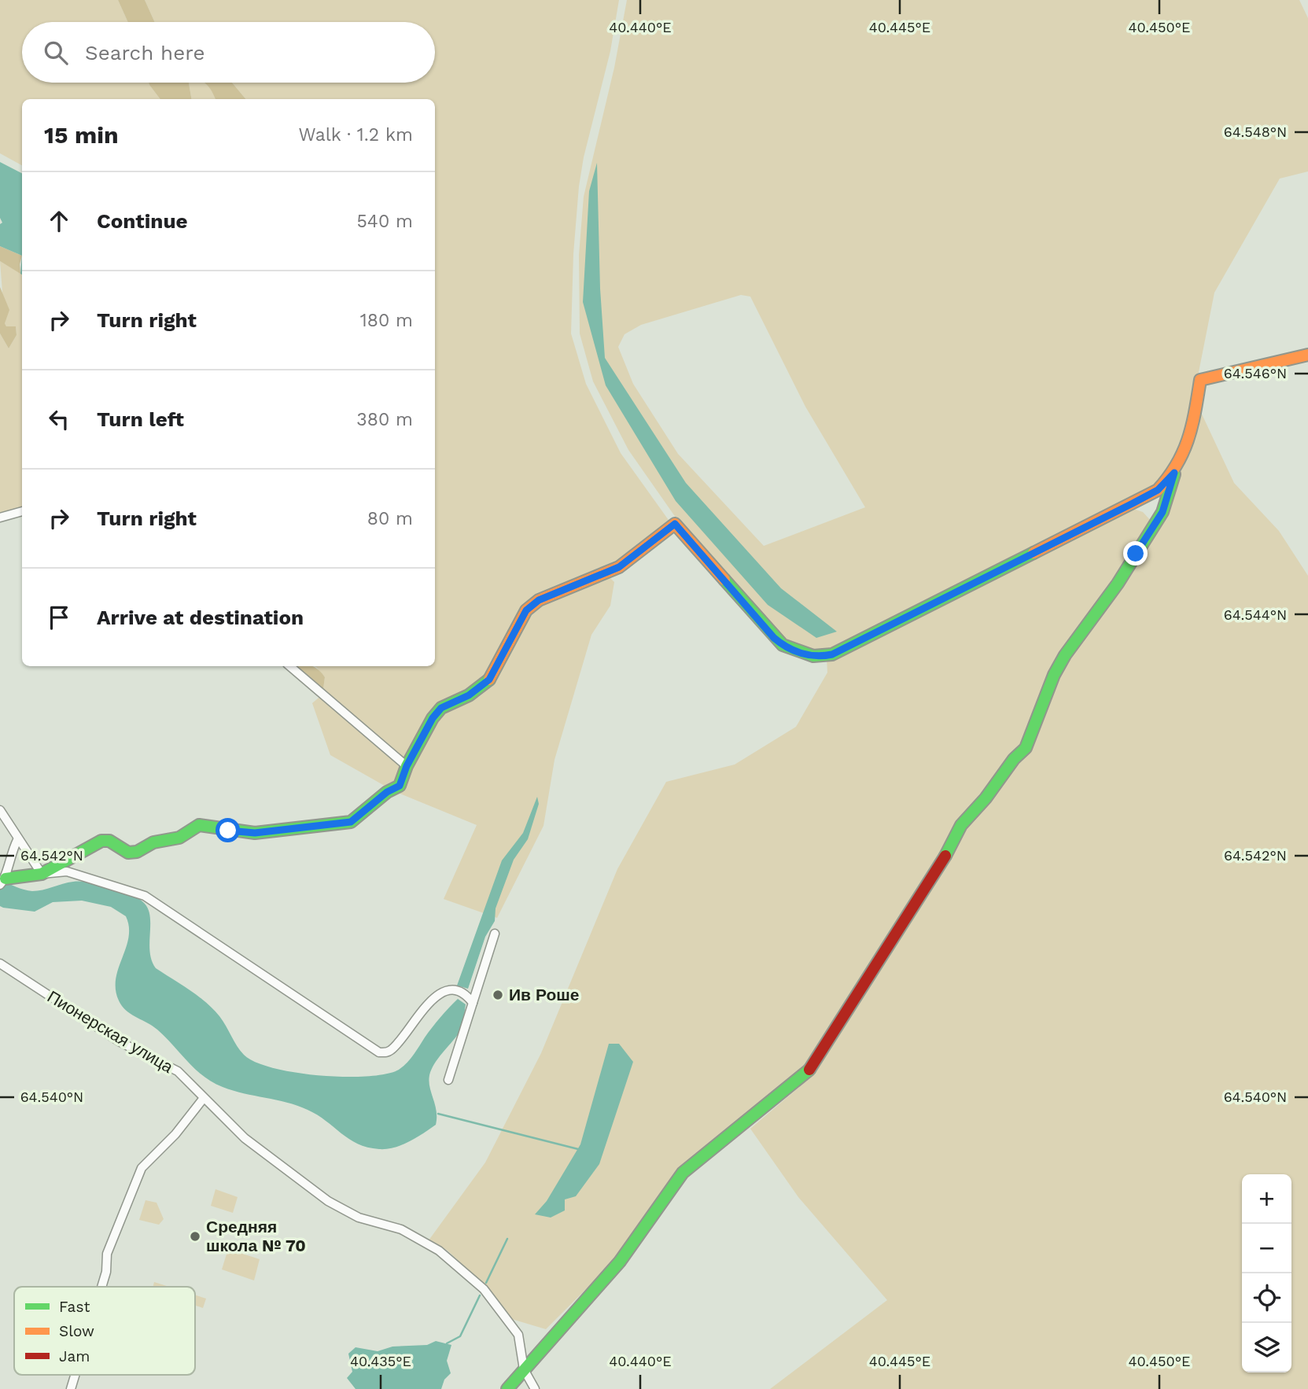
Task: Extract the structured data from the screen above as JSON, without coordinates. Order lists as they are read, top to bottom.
{
  "streets": {
    "street": ["Пионерская улица"]
  },
  "places": ["Ив Роше", "Средняя школа № 70"],
  "legend": ["Fast", "Slow", "Jam"],
  "page": {
    "search": "Search here",
    "heading": ["15 min", "Walk · 1.2 km"],
    "list": [
      ["Continue", "540 m"],
      ["Turn right", "180 m"],
      ["Turn left", "380 m"],
      ["Turn right", "80 m"],
      "Arrive at destination"
    ],
    "map_buttons": ["+", "−"]
  },
  "coordinates": [
    "40.440°E",
    "40.445°E",
    "40.450°E",
    "64.548°N",
    "64.546°N",
    "64.544°N",
    "64.542°N",
    "64.540°N",
    "40.435°E"
  ]
}
